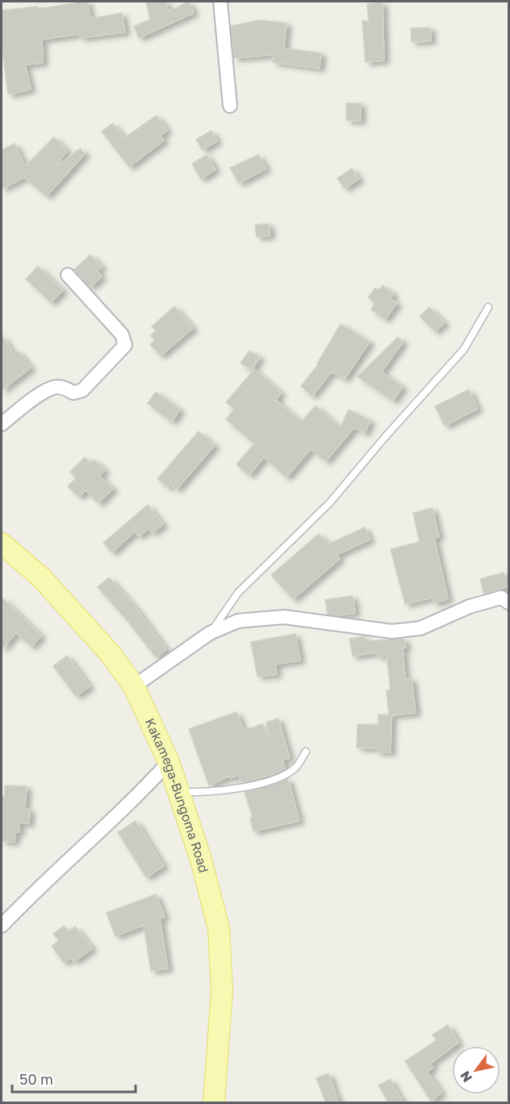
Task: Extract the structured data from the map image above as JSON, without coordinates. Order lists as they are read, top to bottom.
{
  "streets": {
    "main road": ["Kakamega-Bungoma Road"]
  },
  "scale_bar": "50 m",
  "north": "bottom left"
}
